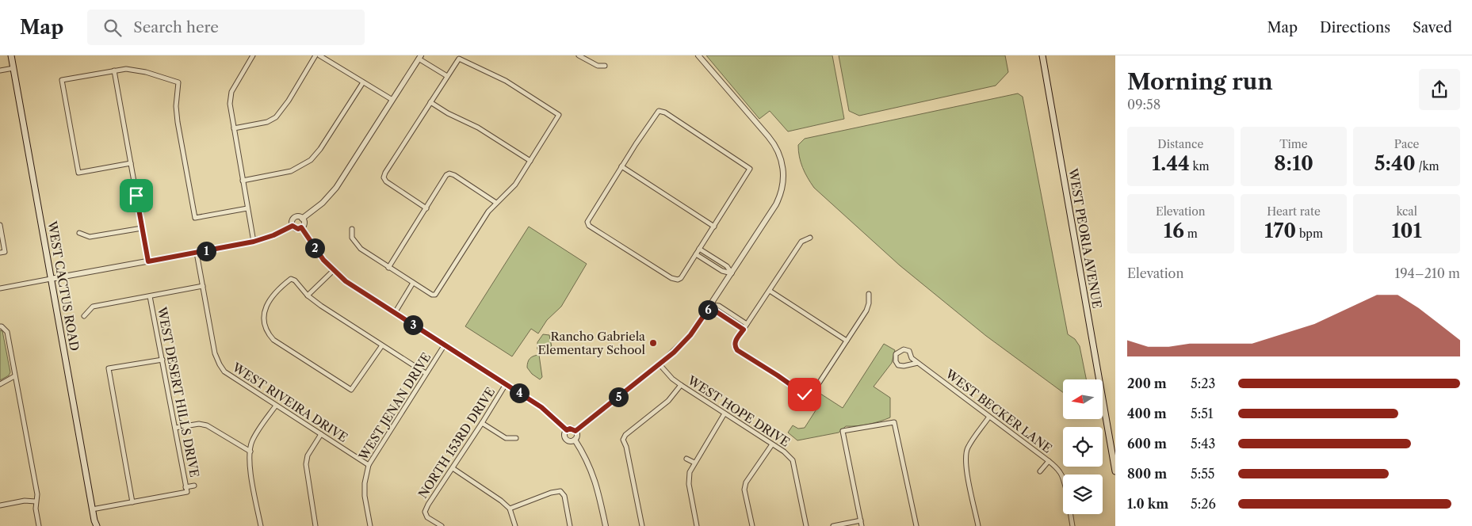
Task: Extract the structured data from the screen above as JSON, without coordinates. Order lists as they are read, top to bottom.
{
  "streets": {
    "main road": ["WEST PEORIA AVENUE", "WEST CACTUS ROAD"],
    "street": [
      "WEST DESERT HILLS DRIVE",
      "WEST RIVEIRA DRIVE",
      "WEST JENAN DRIVE",
      "WEST HOPE DRIVE",
      "WEST BECKER LANE",
      "NORTH 153RD DRIVE"
    ]
  },
  "crossings": [
    ["WEST RIVEIRA DRIVE", "WEST JENAN DRIVE"]
  ],
  "places": ["Rancho Gabriela Elementary School"],
  "north": "left",
  "page": {
    "header": "Map",
    "search": "Search here",
    "nav": ["Map", "Directions", "Saved"],
    "heading": ["Morning run", "09:58"],
    "stats": [
      ["Distance", "1.44 km"],
      ["Time", "8:10"],
      ["Pace", "5:40 /km"],
      ["Elevation", "16 m"],
      ["Heart rate", "170 bpm"],
      ["kcal", "101"]
    ],
    "pins": [
      "2",
      "1",
      "6",
      "3",
      "4",
      "5"
    ],
    "chart": ["Elevation", "194–210 m"],
    "list": [
      {
        "name": "200 m",
        "note": "5:23"
      },
      {
        "name": "400 m",
        "note": "5:51"
      },
      {
        "name": "600 m",
        "note": "5:43"
      },
      {
        "name": "800 m",
        "note": "5:55"
      },
      {
        "name": "1.0 km",
        "note": "5:26"
      }
    ]
  }
}
